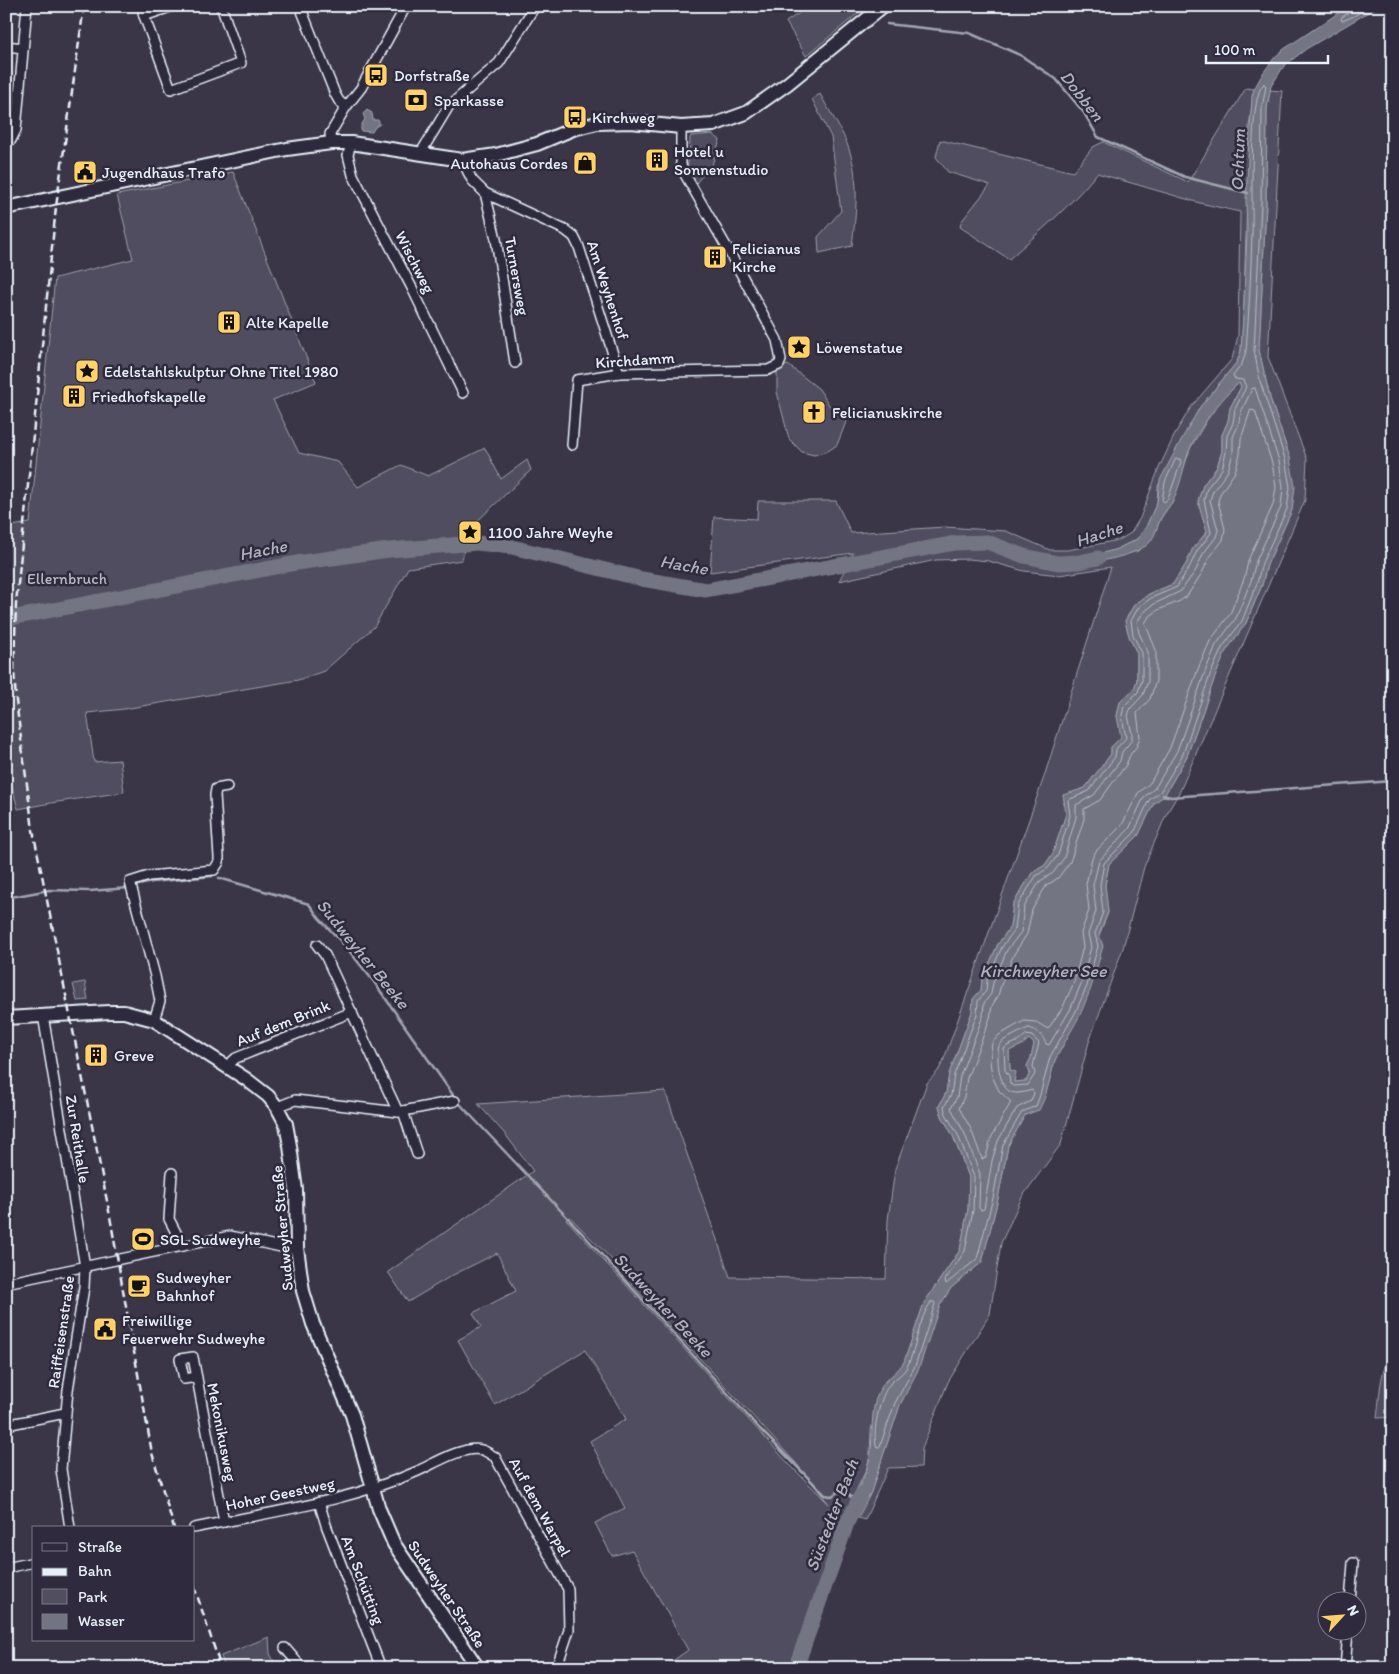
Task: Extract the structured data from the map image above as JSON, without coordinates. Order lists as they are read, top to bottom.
{
  "streets": {
    "main road": ["Sudweyher Straße"],
    "street": [
      "Wischweg",
      "Turnersweg",
      "Am Weyhenhof",
      "Kirchdamm",
      "Auf dem Brink",
      "Zur Reithalle",
      "Raiffeisenstraße",
      "Mekonikusweg",
      "Hoher Geestweg",
      "Auf dem Warpel",
      "Am Schütting"
    ]
  },
  "crossings": [
    ["Turnersweg", "Am Weyhenhof"],
    ["Am Weyhenhof", "Kirchdamm"],
    ["Auf dem Brink", "Sudweyher Straße"],
    ["Zur Reithalle", "Sudweyher Straße"],
    ["Zur Reithalle", "Raiffeisenstraße"],
    ["Sudweyher Straße", "Raiffeisenstraße"],
    ["Sudweyher Straße", "Hoher Geestweg"],
    ["Sudweyher Straße", "Auf dem Warpel"],
    ["Mekonikusweg", "Hoher Geestweg"],
    ["Hoher Geestweg", "Auf dem Warpel"],
    ["Hoher Geestweg", "Am Schütting"]
  ],
  "water": [
    "Dobben",
    "Ochtum",
    "Hache",
    "Sudweyher Beeke",
    "Kirchweyher See",
    "Süstedter Bach"
  ],
  "parks": ["Ellernbruch"],
  "places": {
    "bus stop": ["Dorfstraße", "Kirchweg"],
    "bank": ["Sparkasse"],
    "building": [
      "Hotel u Sonnenstudio",
      "Felicianus Kirche",
      "Alte Kapelle",
      "Friedhofskapelle",
      "Greve"
    ],
    "shop": ["Autohaus Cordes"],
    "public building": ["Jugendhaus Trafo", "Freiwillige Feuerwehr Sudweyhe"],
    "place": ["Löwenstatue", "Edelstahlskulptur Ohne Titel 1980", "1100 Jahre Weyhe"],
    "church": ["Felicianuskirche"],
    "sports": ["SGL Sudweyhe"],
    "cafe": ["Sudweyher Bahnhof"]
  },
  "legend": [
    "Straße",
    "Bahn",
    "Park",
    "Wasser"
  ],
  "scale_bar": "100 m",
  "north": "top right"
}
